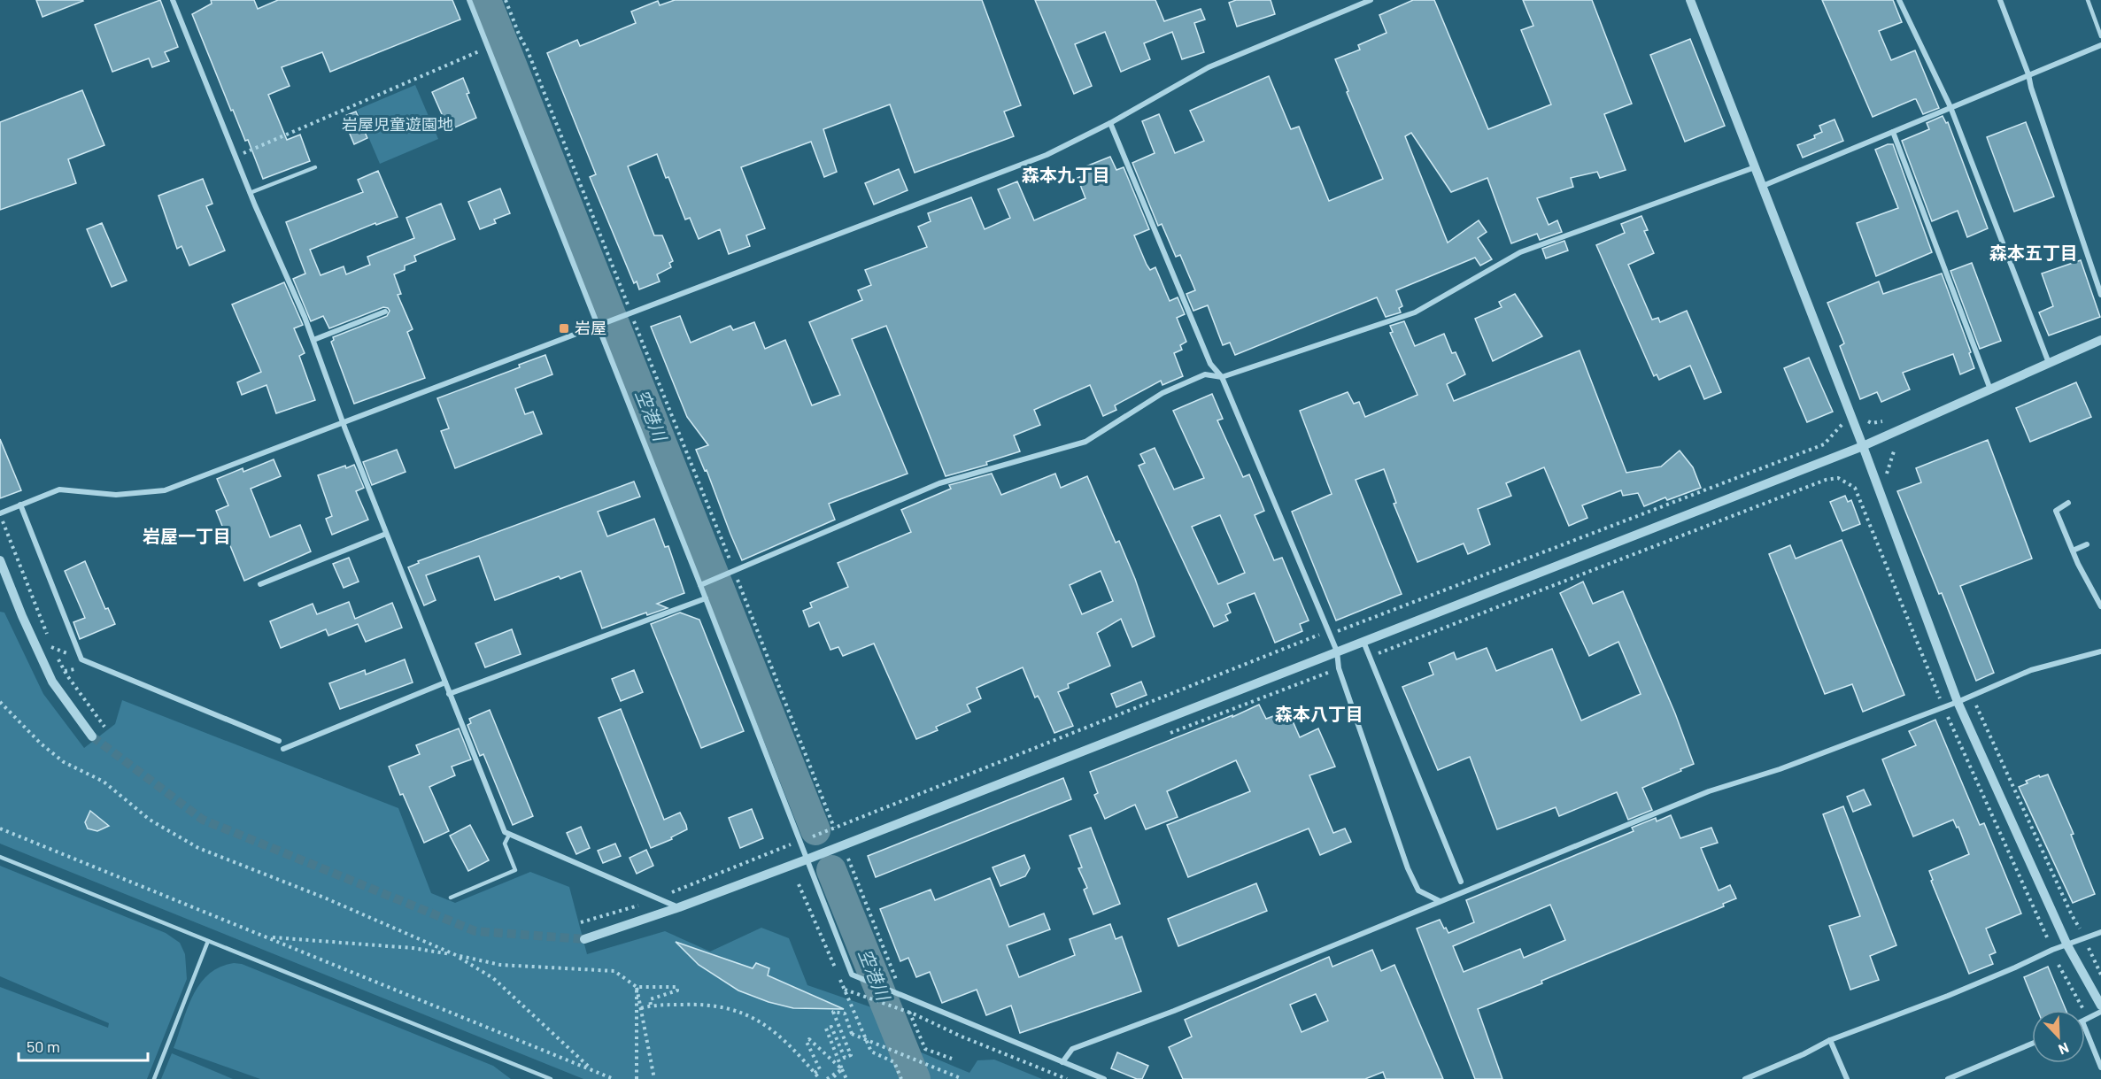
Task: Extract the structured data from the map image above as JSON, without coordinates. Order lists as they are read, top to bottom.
{
  "districts": [
    "森本九丁目",
    "森本五丁目",
    "岩屋一丁目",
    "森本八丁目"
  ],
  "water": ["空港川"],
  "parks": ["岩屋児童遊園地"],
  "places": {
    "transit": ["岩屋"]
  },
  "scale_bar": "50 m",
  "north": "bottom right"
}
